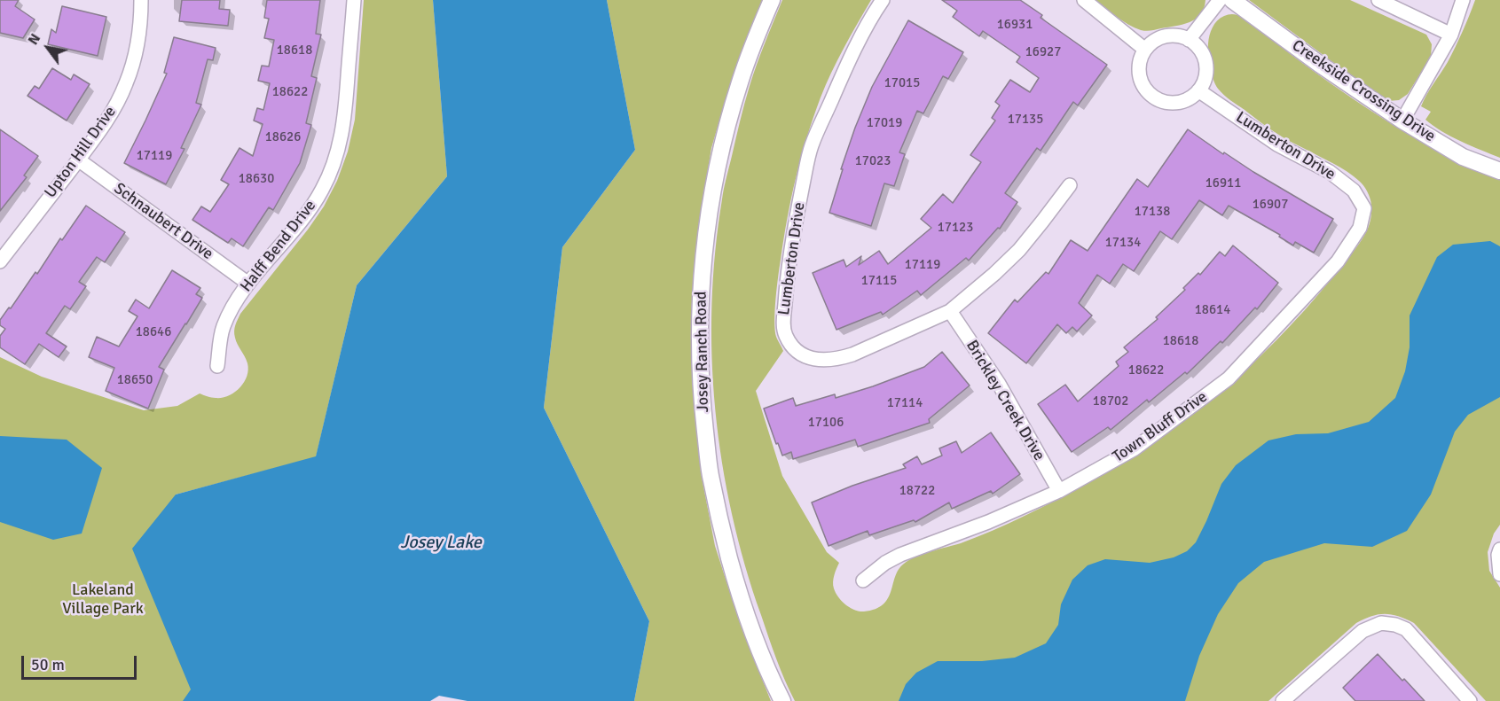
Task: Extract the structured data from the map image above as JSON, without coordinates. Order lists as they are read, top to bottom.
{
  "streets": {
    "street": [
      "Creekside Crossing Drive",
      "Lumberton Drive",
      "Upton Hill Drive",
      "Schnaubert Drive",
      "Halff Bend Drive",
      "Josey Ranch Road",
      "Brickley Creek Drive",
      "Town Bluff Drive"
    ]
  },
  "crossings": [
    ["Lumberton Drive", "Brickley Creek Drive"],
    ["Lumberton Drive", "Town Bluff Drive"],
    ["Upton Hill Drive", "Schnaubert Drive"],
    ["Schnaubert Drive", "Halff Bend Drive"],
    ["Brickley Creek Drive", "Town Bluff Drive"]
  ],
  "water": ["Josey Lake"],
  "parks": ["Lakeland Village Park"],
  "house_numbers": [
    "16931",
    "18618",
    "16927",
    "17015",
    "18622",
    "17135",
    "17019",
    "18626",
    "17119",
    "17023",
    "18630",
    "16911",
    "16907",
    "17138",
    "17123",
    "17134",
    "17119",
    "17115",
    "18614",
    "18646",
    "18618",
    "18622",
    "18650",
    "18702",
    "17114",
    "17106",
    "18722"
  ],
  "scale_bar": "50 m",
  "north": "top left"
}
